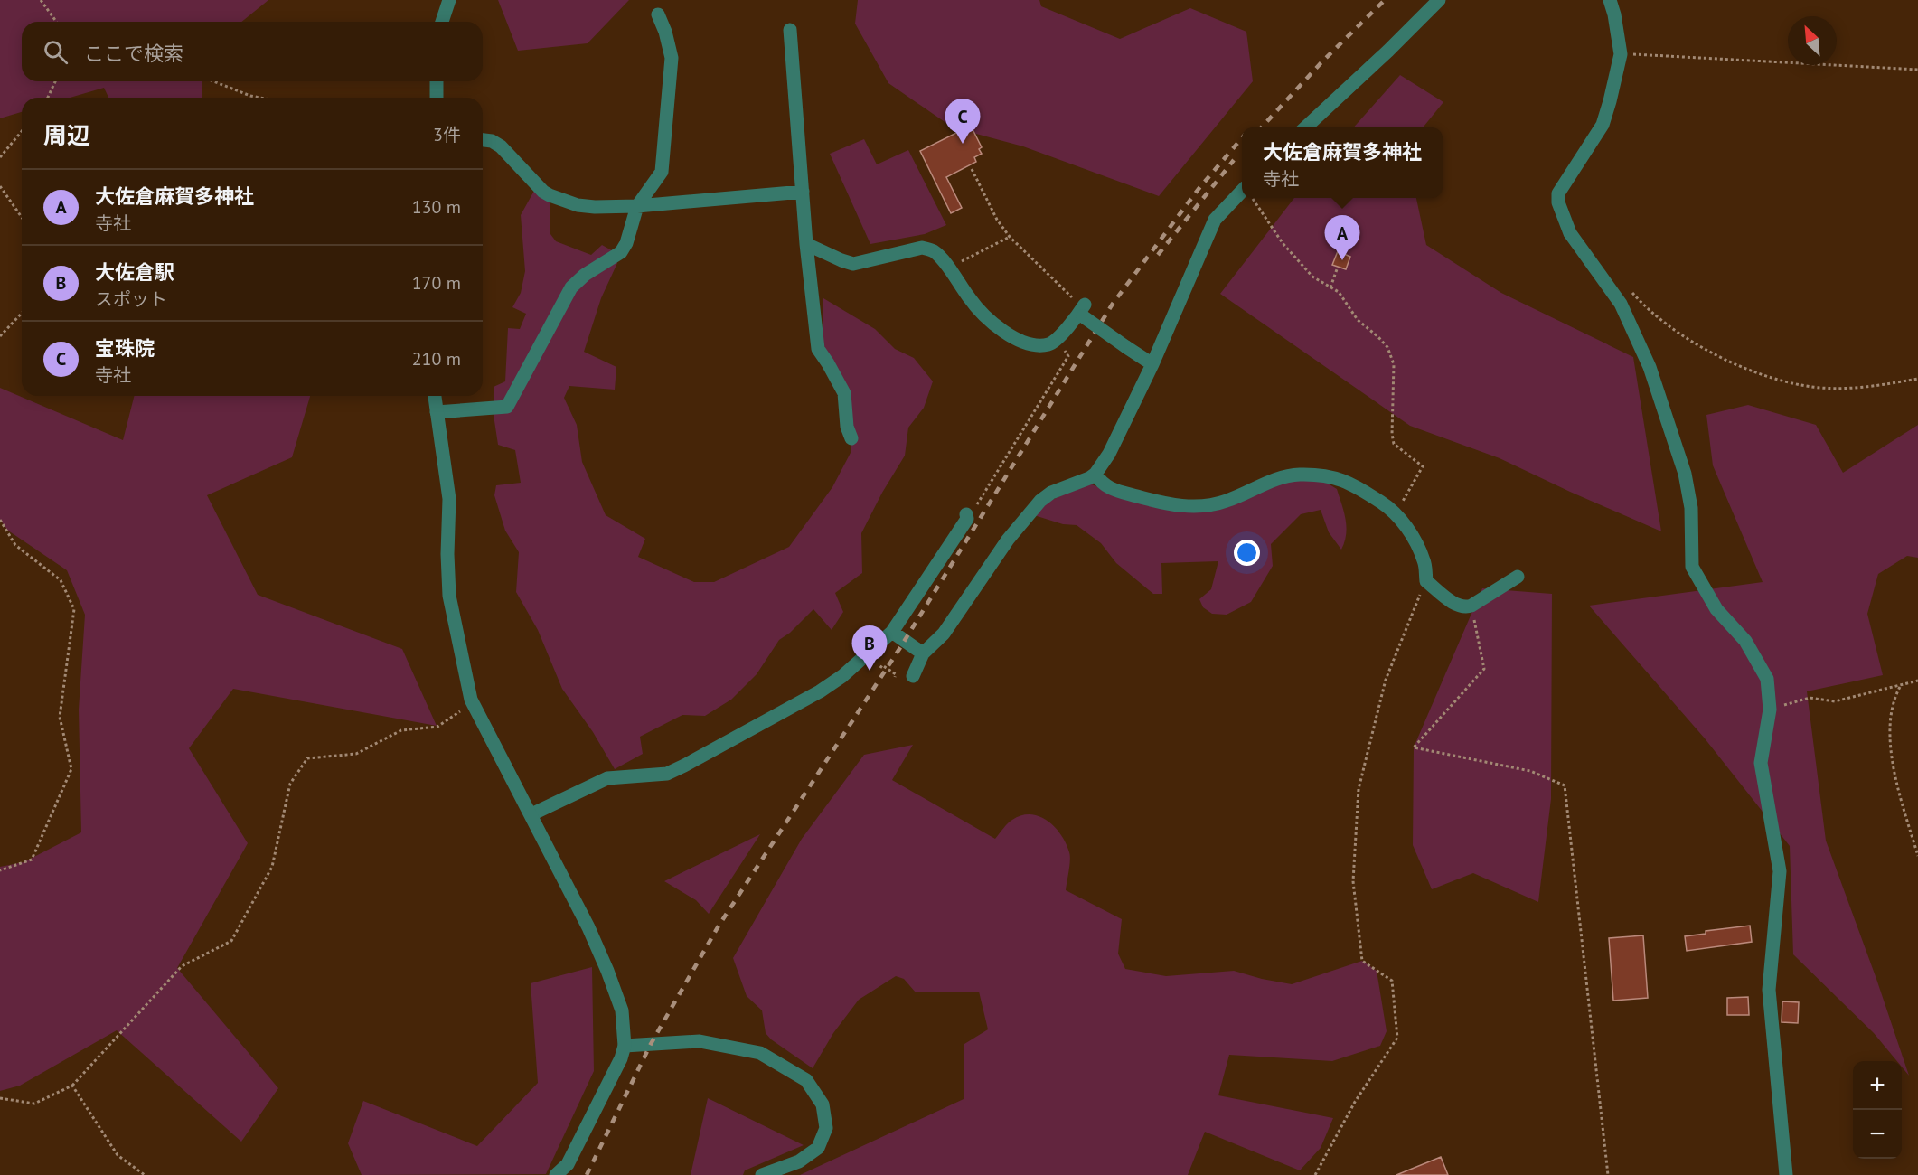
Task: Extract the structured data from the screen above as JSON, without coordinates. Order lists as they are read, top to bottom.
{
  "north": "top left",
  "page": {
    "search": "ここで検索",
    "heading": ["周辺", "3件"],
    "pins": ["C", "A", "B"],
    "popup": ["大佐倉麻賀多神社", "寺社"],
    "list": [
      {
        "mark": "A",
        "name": "大佐倉麻賀多神社",
        "note": "寺社",
        "value": "130 m"
      },
      {
        "mark": "B",
        "name": "大佐倉駅",
        "note": "スポット",
        "value": "170 m"
      },
      {
        "mark": "C",
        "name": "宝珠院",
        "note": "寺社",
        "value": "210 m"
      }
    ],
    "map_buttons": ["+", "−"]
  }
}
